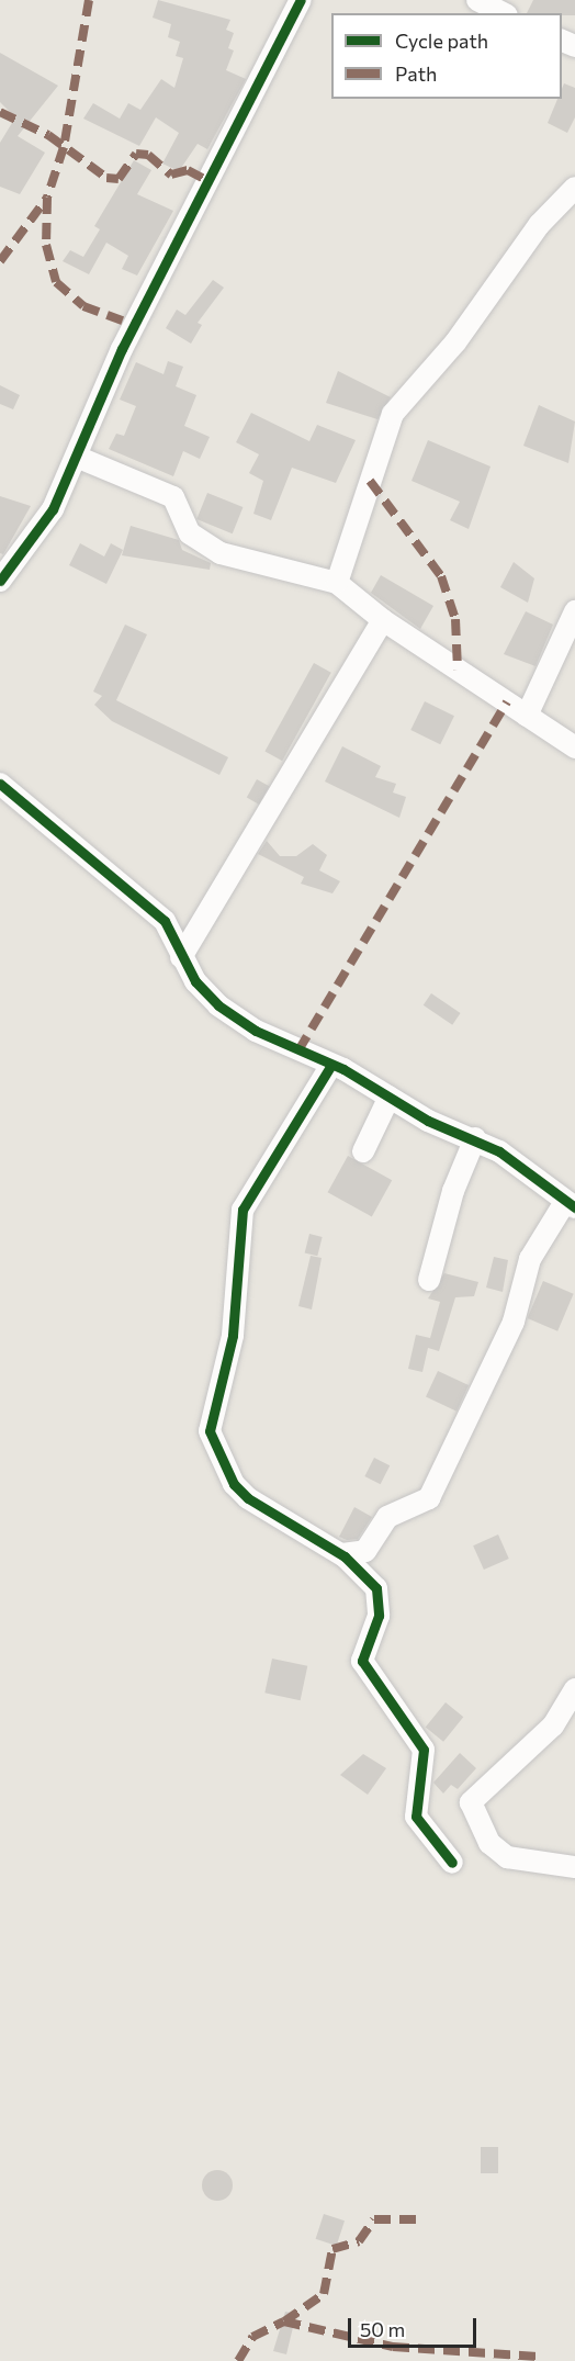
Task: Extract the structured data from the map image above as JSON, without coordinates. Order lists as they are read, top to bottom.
{
  "legend": ["Cycle path", "Path"],
  "scale_bar": "50 m"
}
